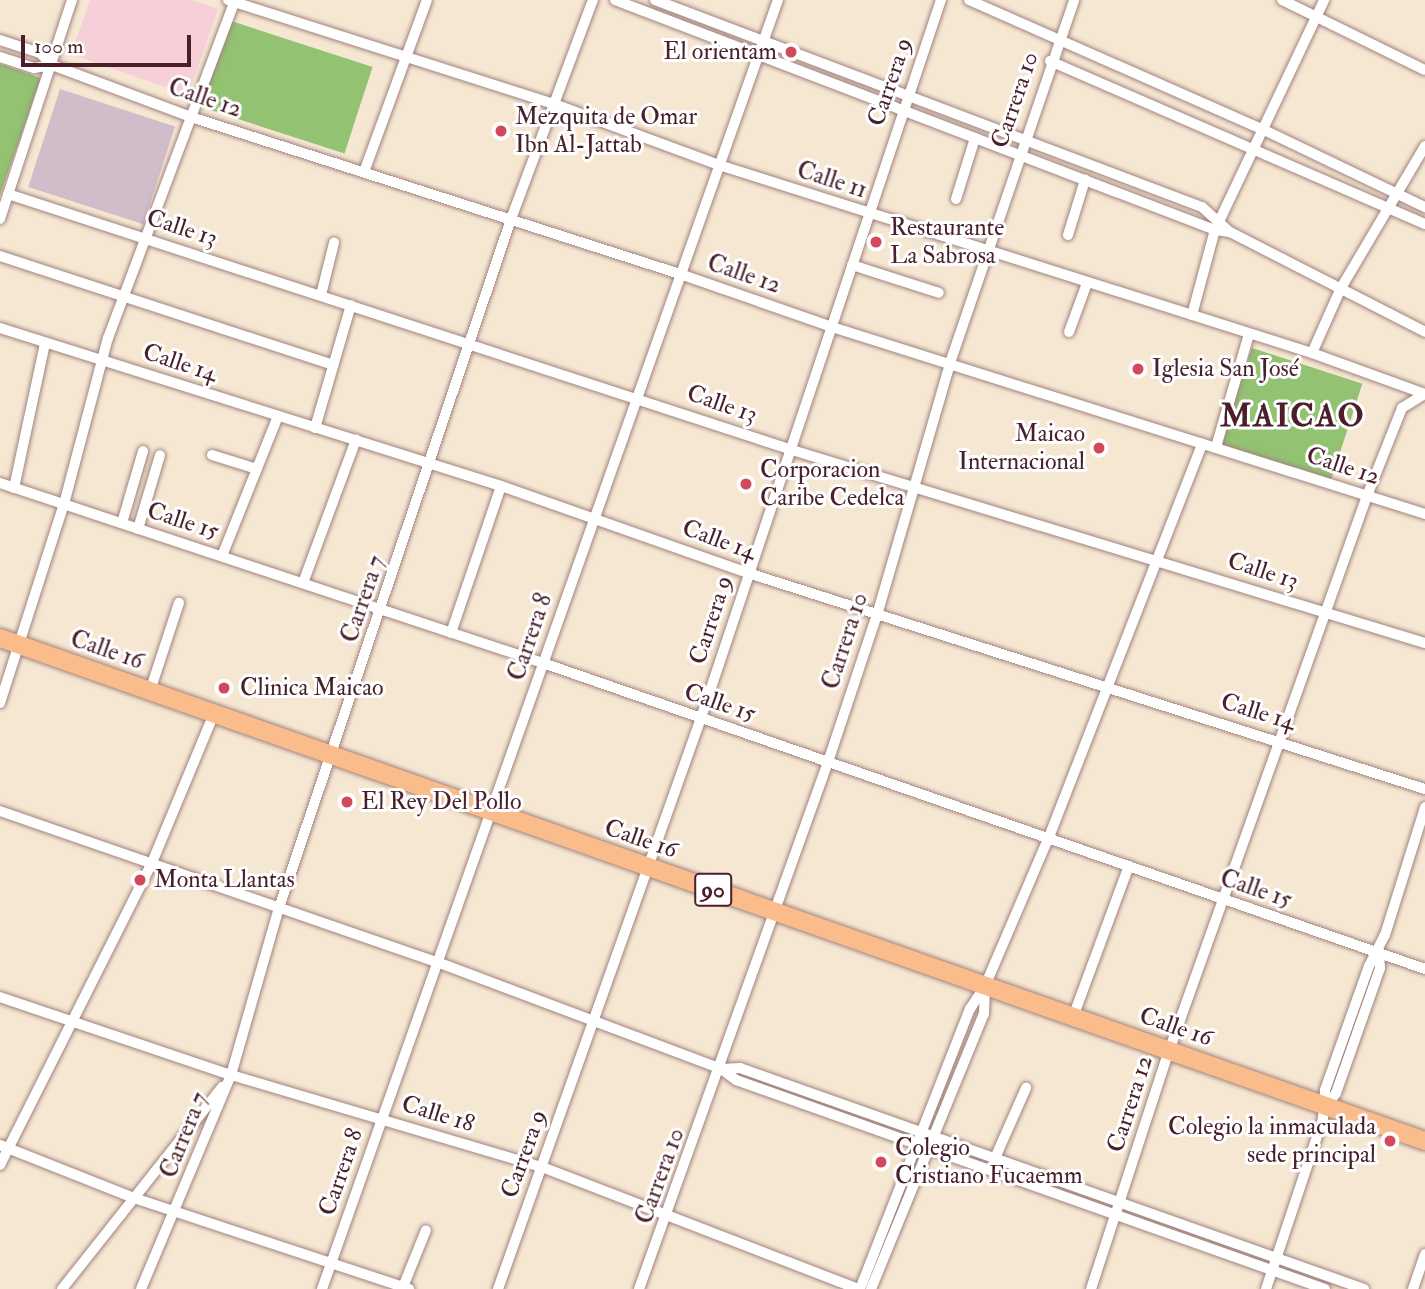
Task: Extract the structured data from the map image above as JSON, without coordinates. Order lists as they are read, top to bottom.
{
  "streets": {
    "highway": ["Calle 16", "90"],
    "street": [
      "Carrera 9",
      "Calle 12",
      "Carrera 10",
      "Calle 11",
      "Calle 13",
      "Calle 14",
      "Calle 15",
      "Carrera 7",
      "Carrera 8",
      "Carrera 12",
      "Calle 18"
    ]
  },
  "crossings": [
    ["Carrera 9", "Calle 12"],
    ["Carrera 9", "Calle 11"],
    ["Carrera 9", "Calle 13"],
    ["Carrera 9", "Calle 14"],
    ["Carrera 9", "Calle 15"],
    ["Carrera 9", "Calle 16"],
    ["Carrera 9", "Calle 18"],
    ["Calle 12", "Carrera 10"],
    ["Calle 12", "Carrera 7"],
    ["Calle 12", "Carrera 8"],
    ["Calle 12", "Carrera 12"],
    ["Carrera 10", "Calle 11"],
    ["Carrera 10", "Calle 13"],
    ["Carrera 10", "Calle 14"],
    ["Carrera 10", "Calle 15"],
    ["Carrera 10", "Calle 16"],
    ["Carrera 10", "Calle 18"],
    ["Calle 11", "Carrera 7"],
    ["Calle 11", "Carrera 8"],
    ["Calle 11", "Carrera 12"],
    ["Calle 13", "Carrera 7"],
    ["Calle 13", "Carrera 8"],
    ["Calle 13", "Carrera 12"],
    ["Calle 14", "Carrera 7"],
    ["Calle 14", "Carrera 8"],
    ["Calle 14", "Carrera 12"],
    ["Calle 15", "Carrera 7"],
    ["Calle 15", "Carrera 8"],
    ["Calle 15", "Carrera 12"],
    ["Carrera 7", "Calle 16"],
    ["Carrera 7", "Calle 18"],
    ["Carrera 8", "Calle 16"],
    ["Carrera 8", "Calle 18"],
    ["Calle 16", "Carrera 12"]
  ],
  "districts": ["MAICAO"],
  "places": [
    "El orientam",
    "Mezquita de Omar Ibn Al-Jattab",
    "Restaurante La Sabrosa",
    "Iglesia San José",
    "Maicao Internacional",
    "Corporacion Caribe Cedelca",
    "Clinica Maicao",
    "El Rey Del Pollo",
    "Monta Llantas",
    "Colegio la inmaculada sede principal",
    "Colegio Cristiano Fucaemm"
  ],
  "scale_bar": "100 m"
}
